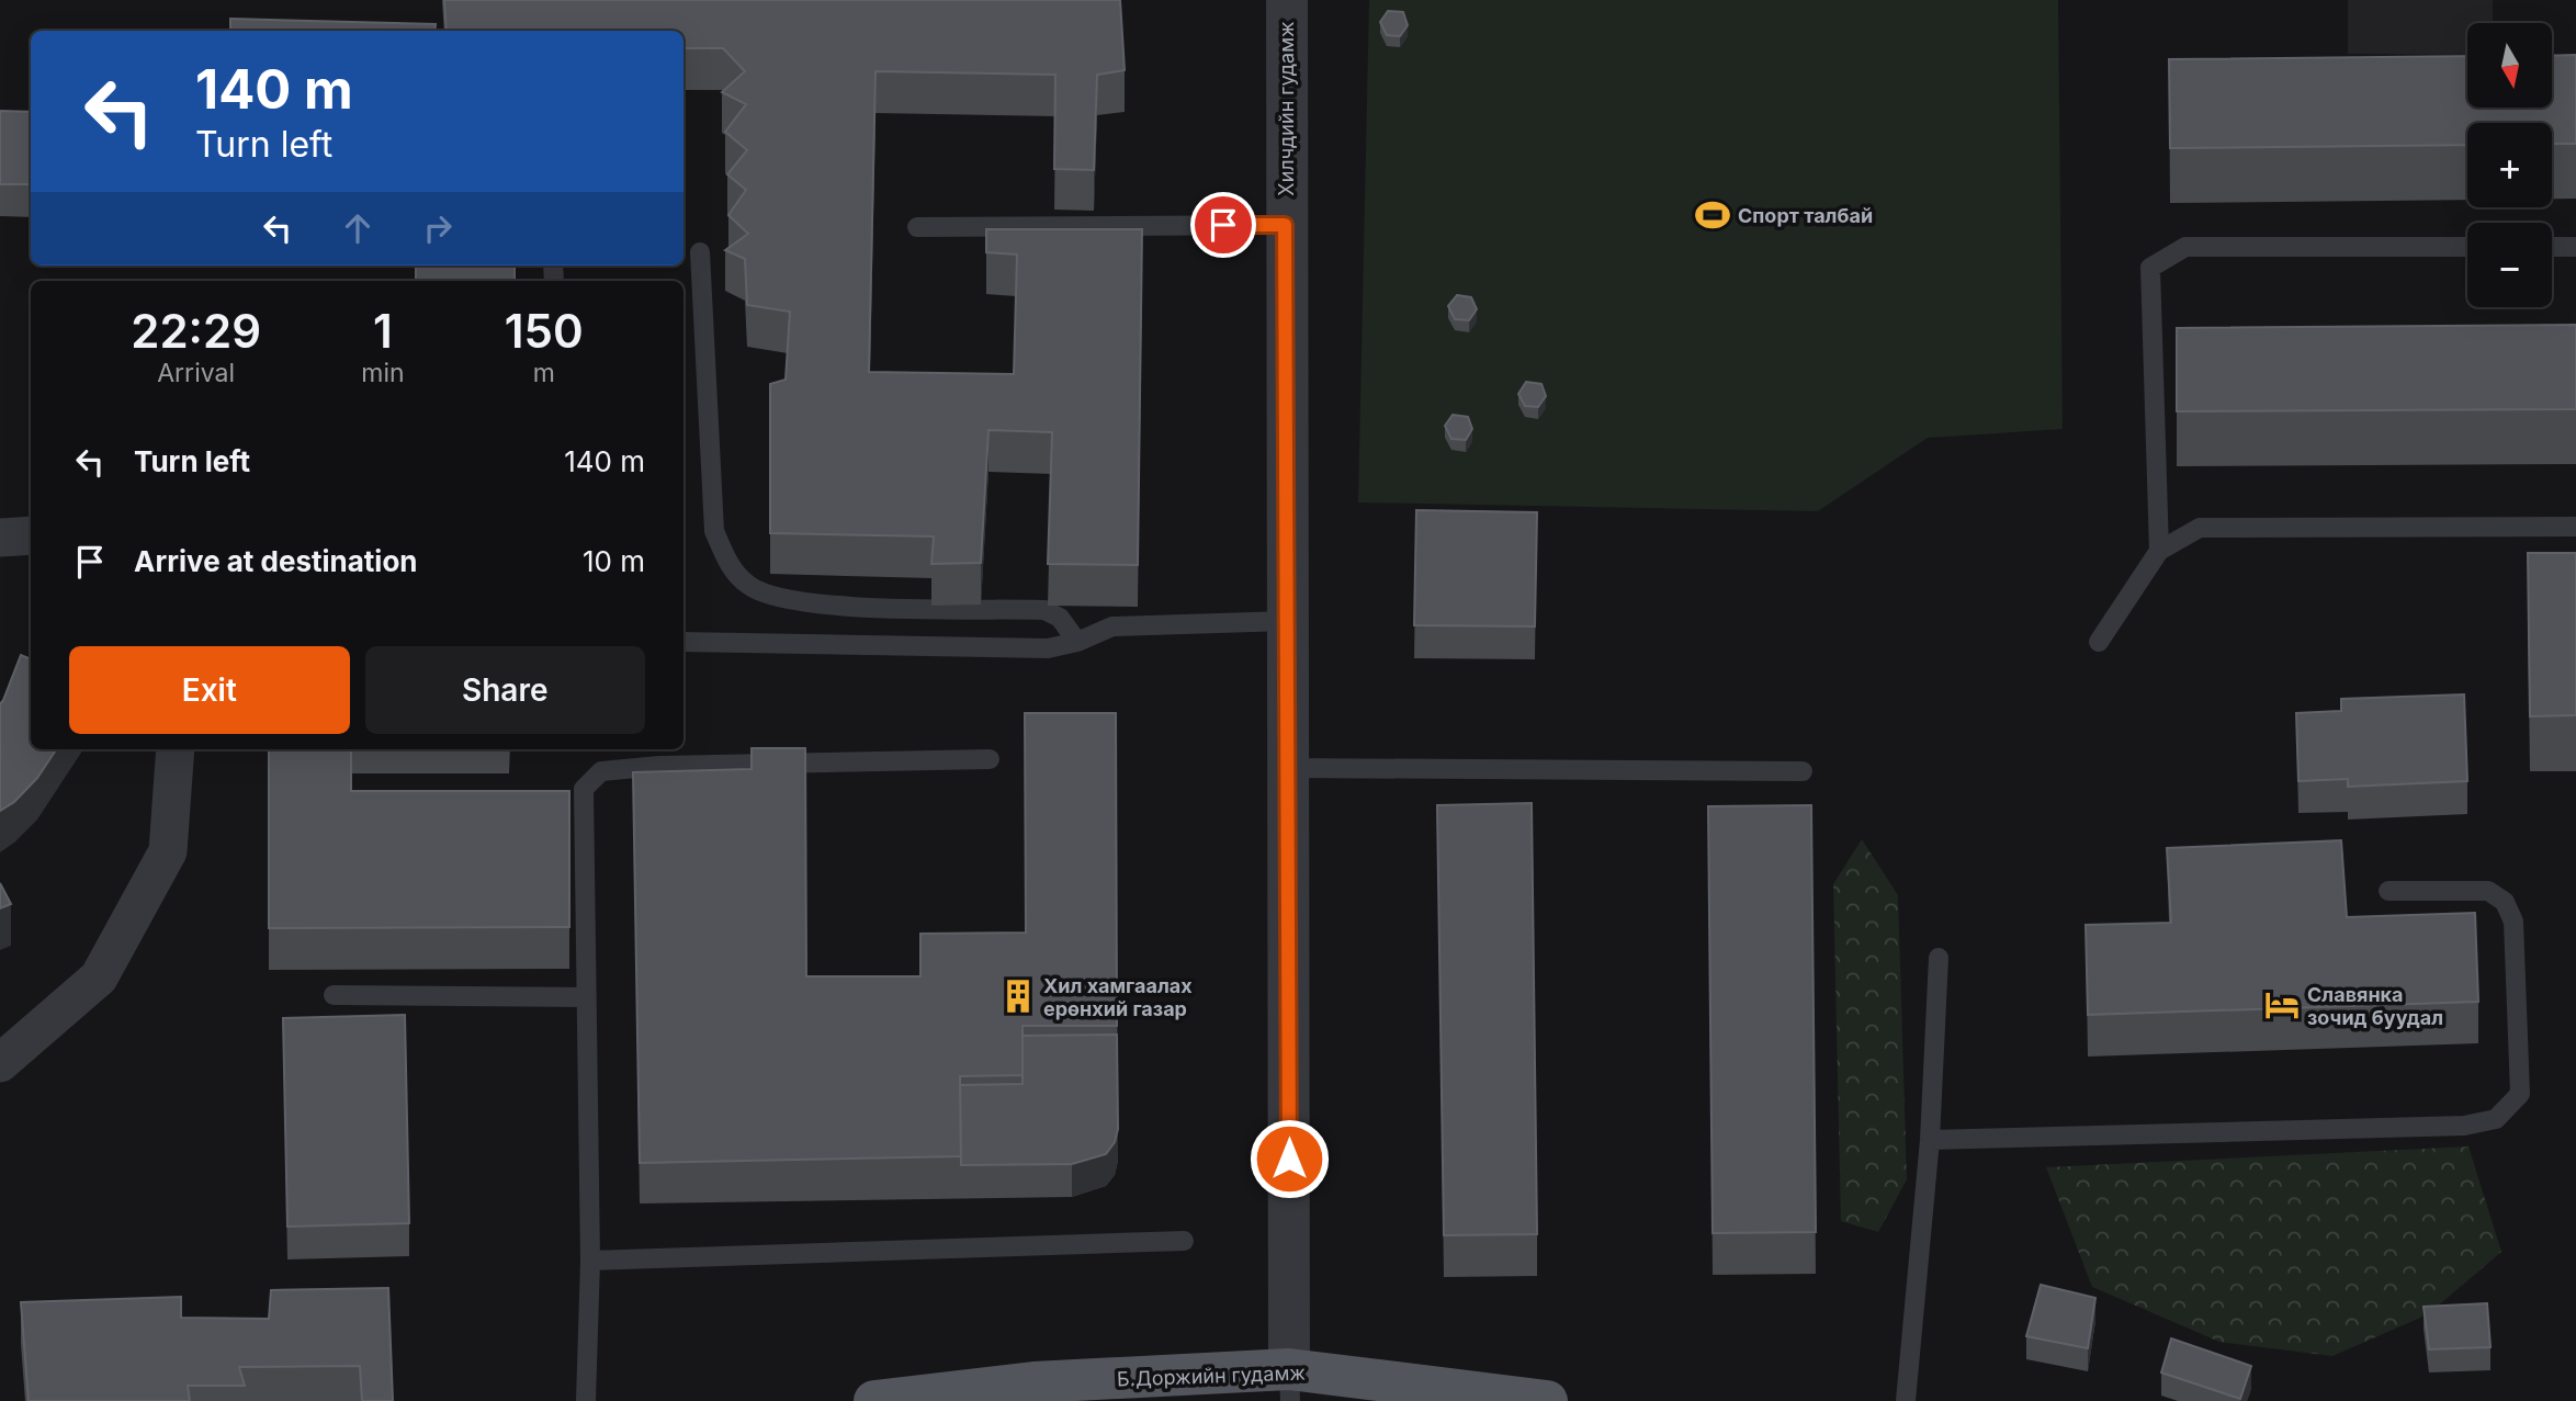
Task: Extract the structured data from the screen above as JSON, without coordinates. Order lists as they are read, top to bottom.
{
  "streets": {
    "main road": ["Б.Доржийн гудамж"],
    "street": ["Хилчдийн гудамж"]
  },
  "crossings": [
    ["Хилчдийн гудамж", "Б.Доржийн гудамж"]
  ],
  "places": {
    "sports": ["Спорт талбай"],
    "building": ["Хил хамгаалах ерөнхий газар"],
    "hotel": ["Славянка зочид буудал"]
  },
  "north": "bottom",
  "page": {
    "map_buttons": ["+", "−"],
    "turn": ["140 m", "Turn left"],
    "eta": [
      "22:29",
      "Arrival",
      "1",
      "min",
      "150",
      "m"
    ],
    "list": [
      {
        "name": "Turn left",
        "value": "140 m"
      },
      {
        "name": "Arrive at destination",
        "value": "10 m"
      }
    ],
    "buttons": ["Exit", "Share"]
  }
}
